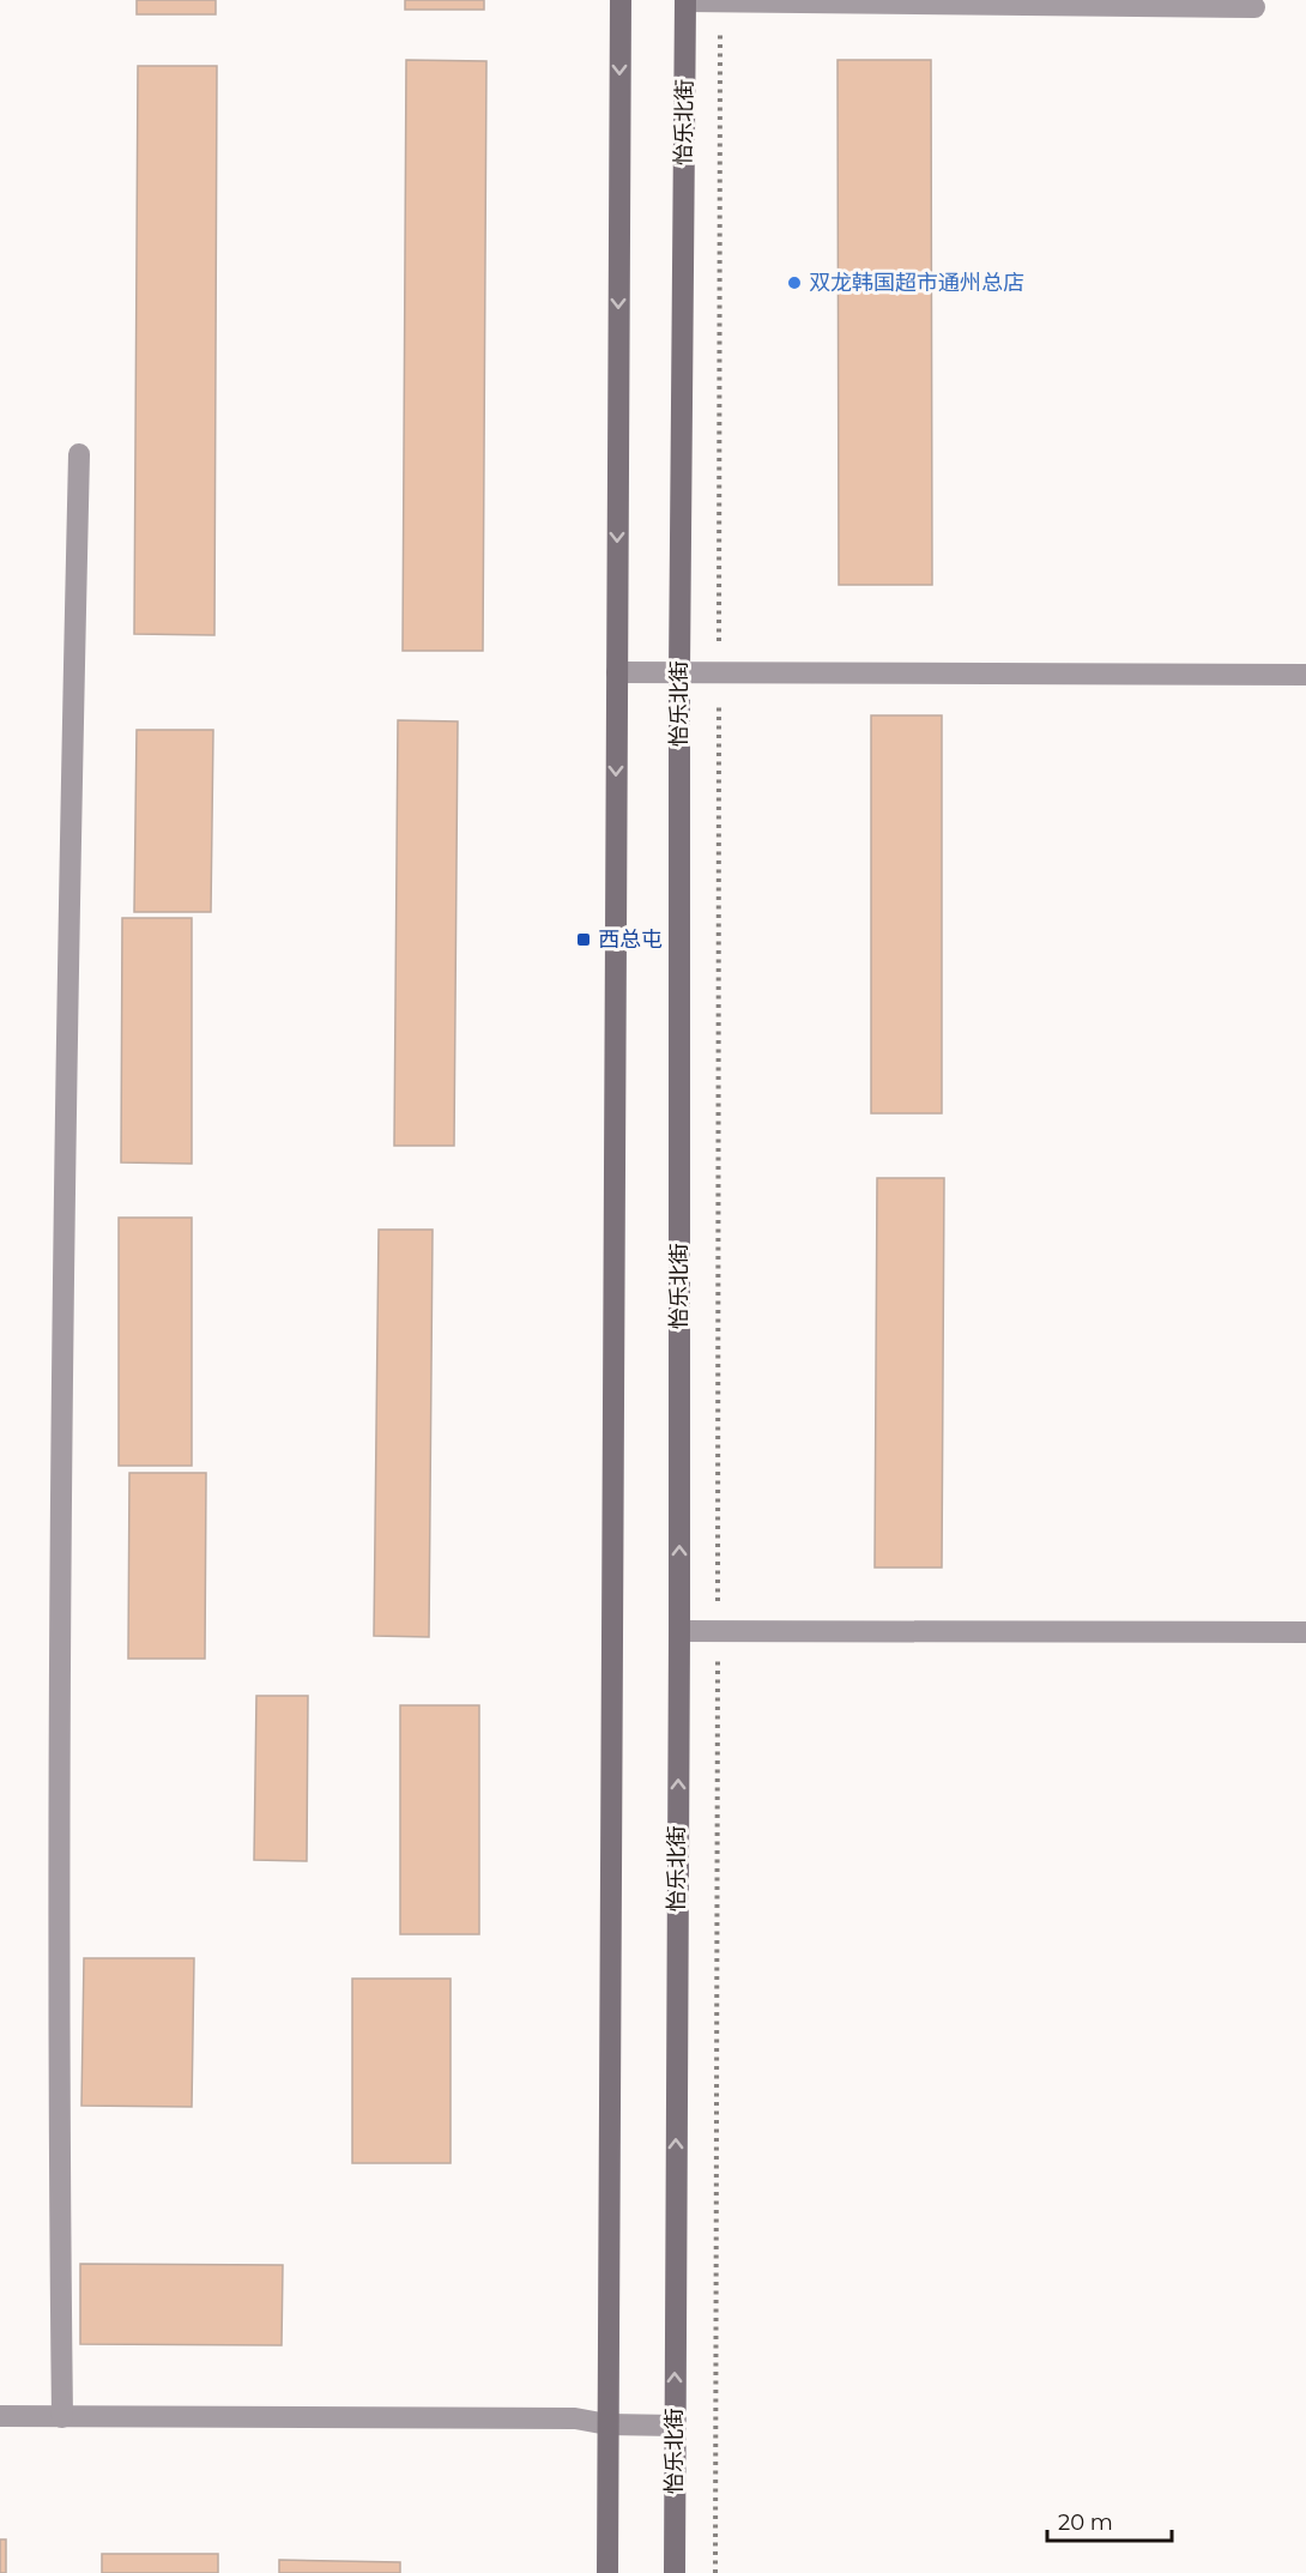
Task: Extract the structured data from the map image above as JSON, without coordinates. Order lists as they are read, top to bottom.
{
  "streets": {
    "main road": ["怡乐北街"]
  },
  "places": {
    "other": ["双龙韩国超市通州总店"],
    "transit": ["西总屯"]
  },
  "scale_bar": "20 m"
}
